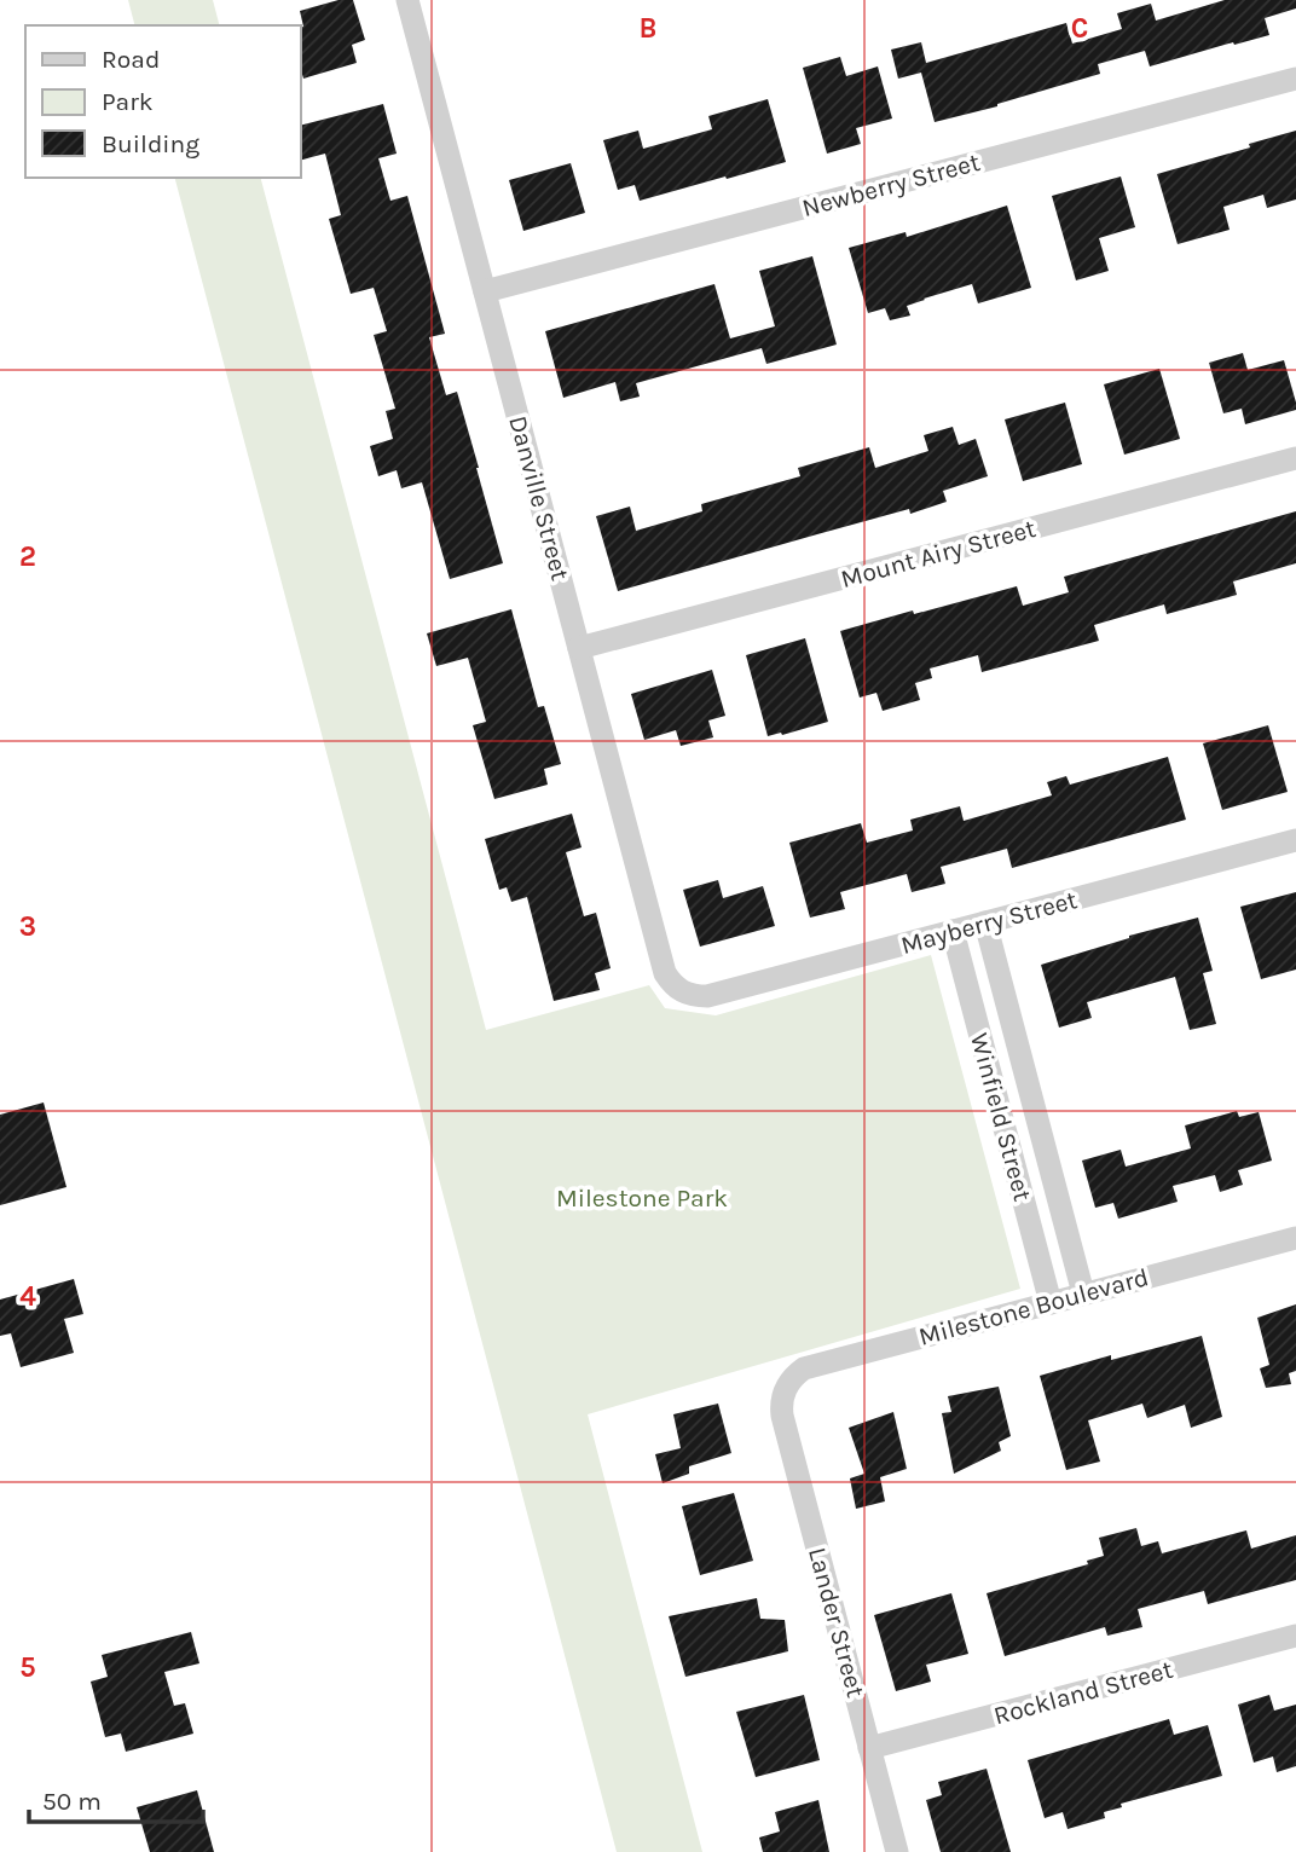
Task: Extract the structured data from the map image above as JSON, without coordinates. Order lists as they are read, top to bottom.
{
  "streets": {
    "street": [
      "Newberry Street",
      "Danville Street",
      "Mount Airy Street",
      "Mayberry Street",
      "Winfield Street",
      "Milestone Boulevard",
      "Lander Street",
      "Rockland Street"
    ]
  },
  "crossings": [
    ["Newberry Street", "Danville Street"],
    ["Danville Street", "Mount Airy Street"],
    ["Danville Street", "Mayberry Street"],
    ["Mayberry Street", "Winfield Street"],
    ["Winfield Street", "Milestone Boulevard"],
    ["Milestone Boulevard", "Lander Street"],
    ["Lander Street", "Rockland Street"]
  ],
  "parks": ["Milestone Park"],
  "legend": ["Road", "Park", "Building"],
  "scale_bar": "50 m",
  "grid": {
    "columns": ["B", "C"],
    "rows": [
      "2",
      "3",
      "4",
      "5"
    ]
  }
}
